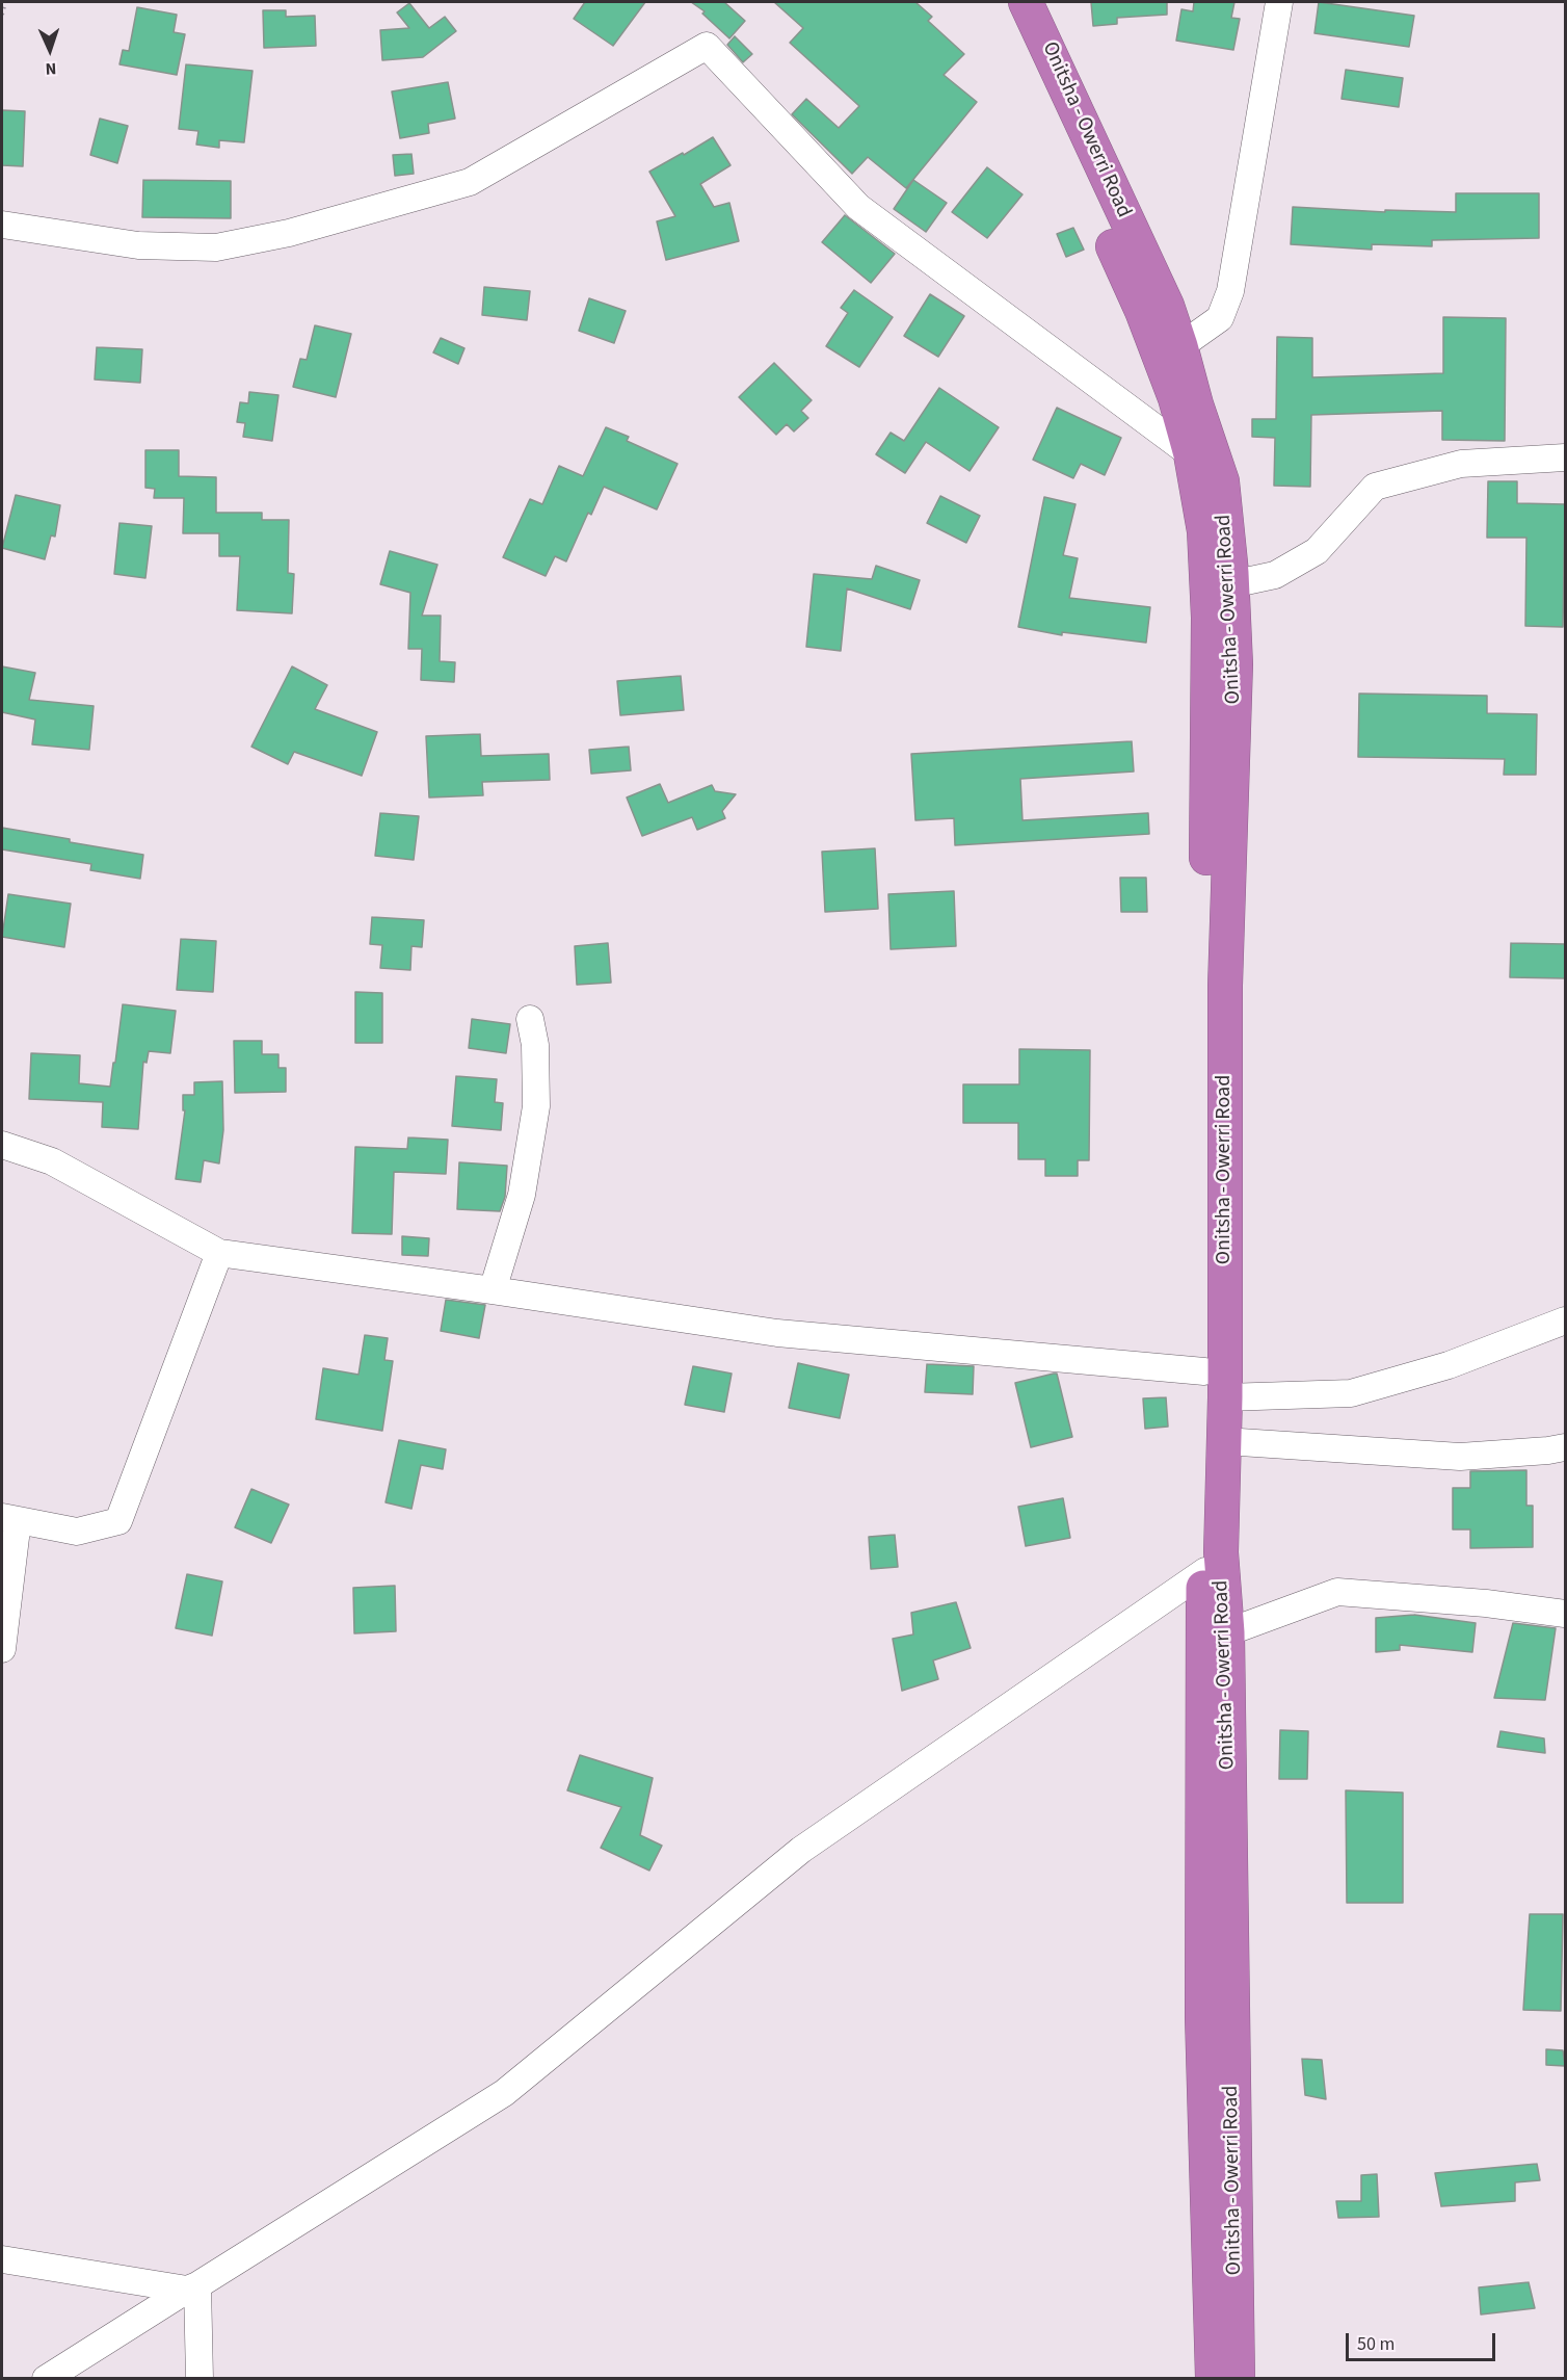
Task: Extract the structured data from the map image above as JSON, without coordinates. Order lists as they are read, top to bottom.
{
  "streets": {
    "highway": ["Onitsha - Owerri Road"]
  },
  "scale_bar": "50 m",
  "north": "bottom"
}
